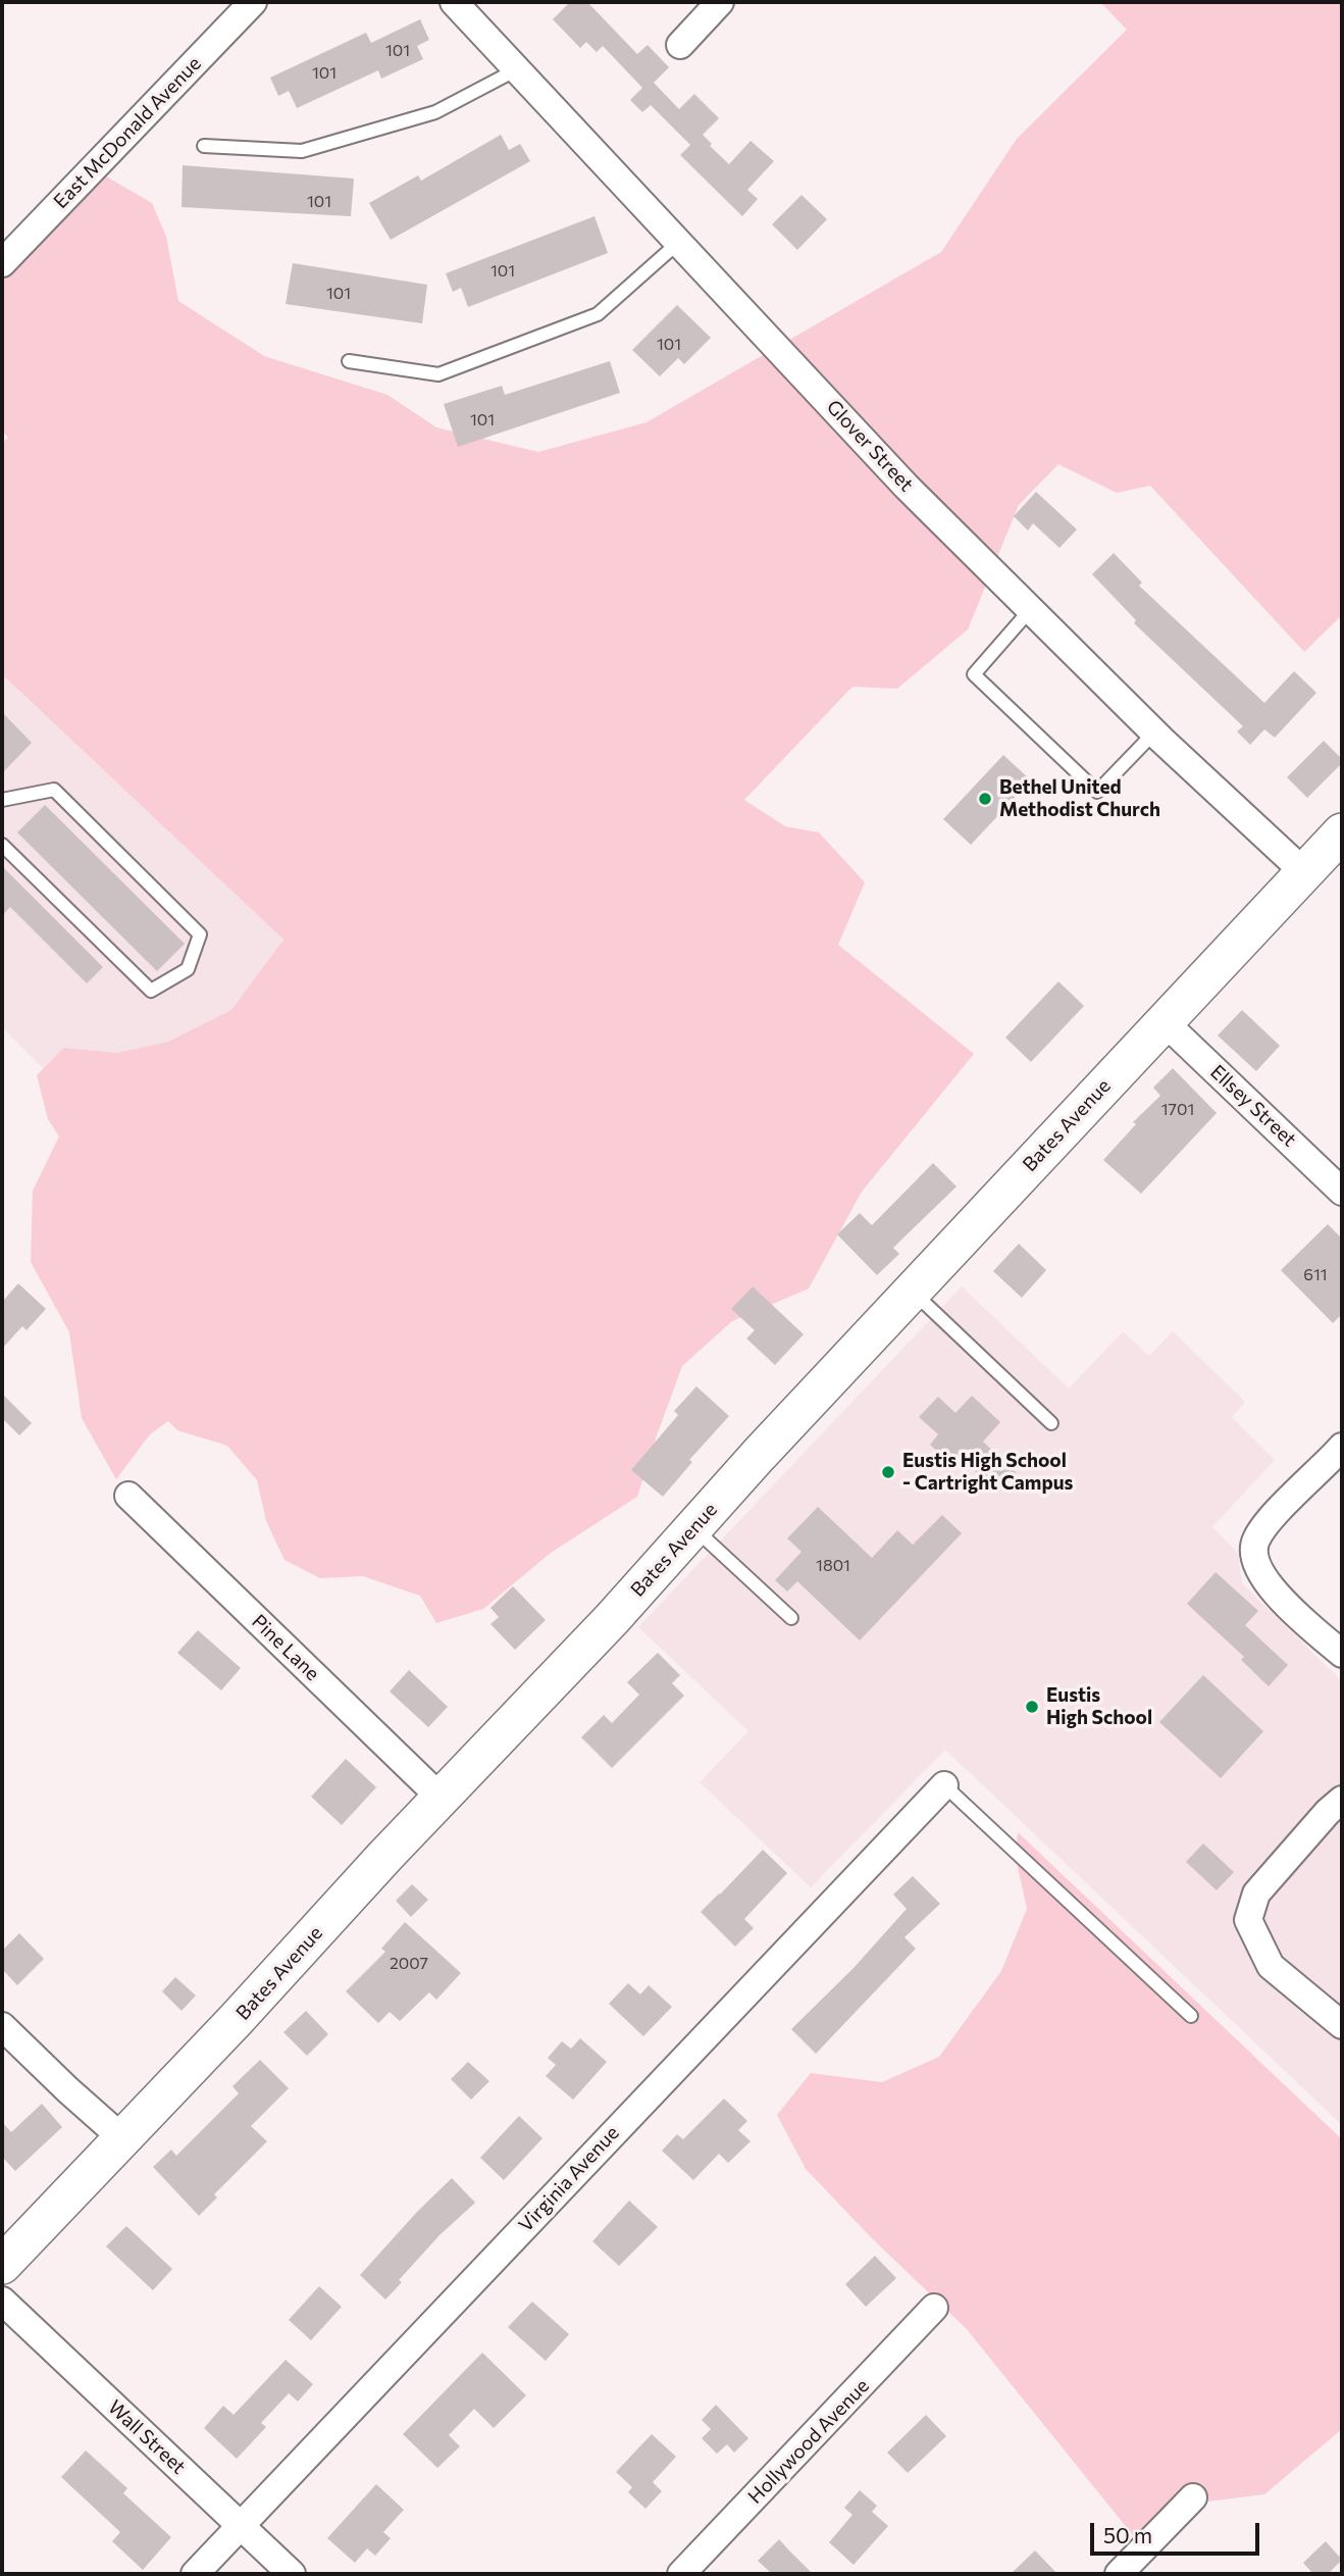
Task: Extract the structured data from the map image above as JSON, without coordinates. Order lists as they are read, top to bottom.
{
  "streets": {
    "street": [
      "East McDonald Avenue",
      "Glover Street",
      "Ellsey Street",
      "Bates Avenue",
      "Pine Lane",
      "Virginia Avenue",
      "Wall Street",
      "Hollywood Avenue"
    ]
  },
  "crossings": [
    ["Glover Street", "Bates Avenue"],
    ["Ellsey Street", "Bates Avenue"],
    ["Bates Avenue", "Pine Lane"],
    ["Virginia Avenue", "Wall Street"]
  ],
  "places": ["Bethel United Methodist Church", "Eustis High School - Cartright Campus", "Eustis High School"],
  "house_numbers": [
    "101",
    "101",
    "101",
    "101",
    "101",
    "101",
    "101",
    "1701",
    "611",
    "1801",
    "2007"
  ],
  "scale_bar": "50 m"
}
